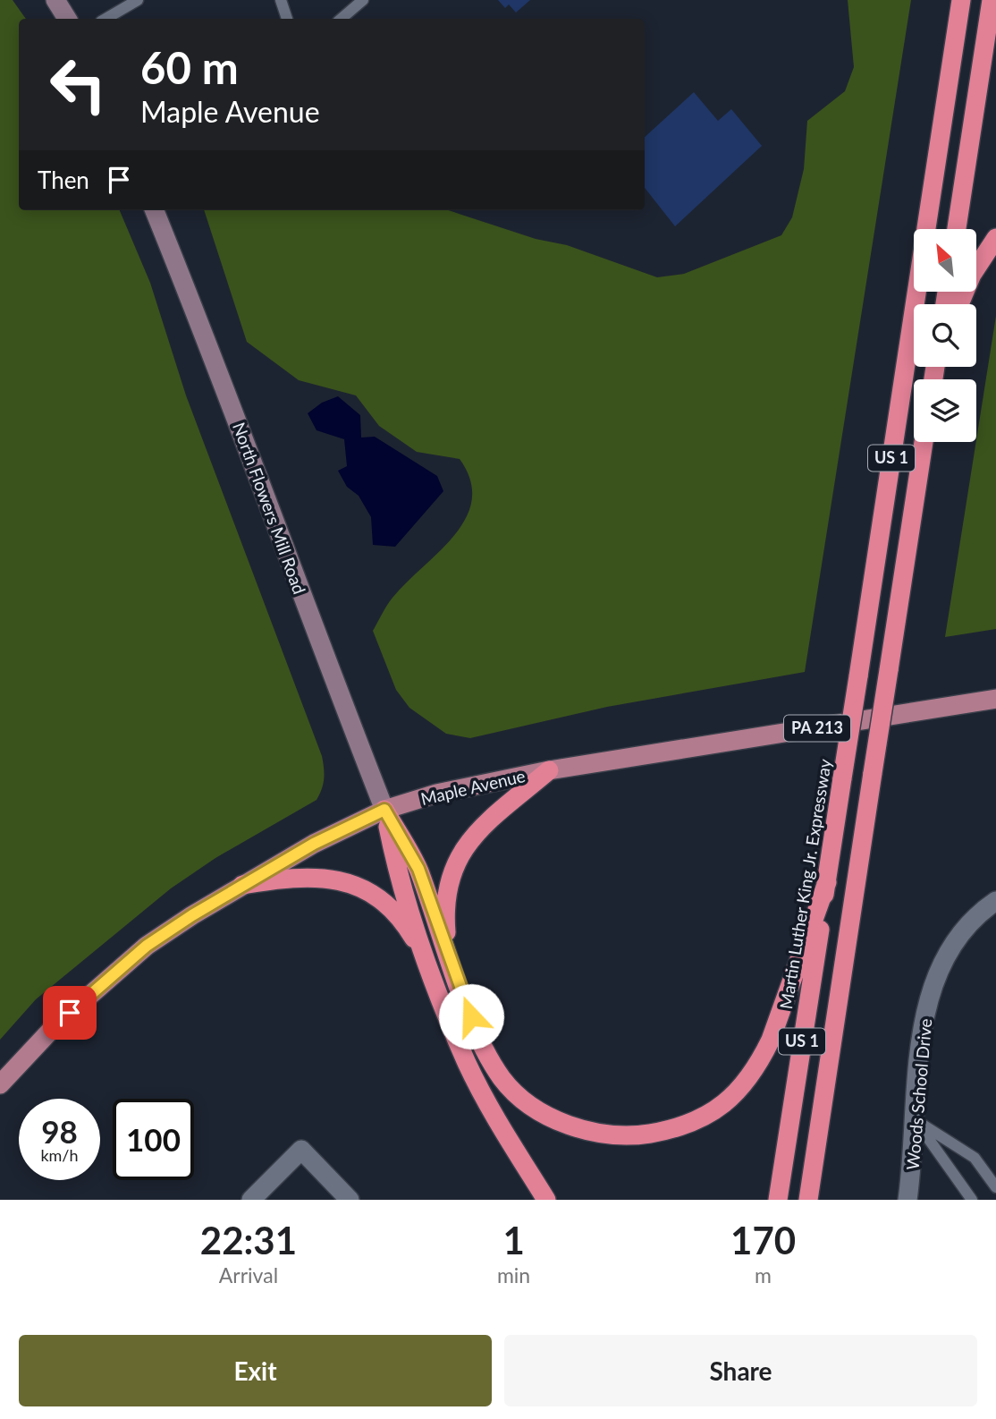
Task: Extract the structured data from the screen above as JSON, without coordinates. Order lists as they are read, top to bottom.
{
  "streets": {
    "highway": ["US 1", "Martin Luther King Jr. Expressway"],
    "main road": ["PA 213", "Maple Avenue"],
    "street": ["North Flowers Mill Road", "Woods School Drive"]
  },
  "crossings": [
    ["North Flowers Mill Road", "Maple Avenue"]
  ],
  "north": "top left",
  "page": {
    "turn": ["60 m", "Maple Avenue"],
    "then": "Then",
    "speed": "98 km/h",
    "limit": "100",
    "eta": [
      "22:31",
      "Arrival",
      "1",
      "min",
      "170",
      "m"
    ],
    "buttons": ["Exit", "Share"]
  }
}
